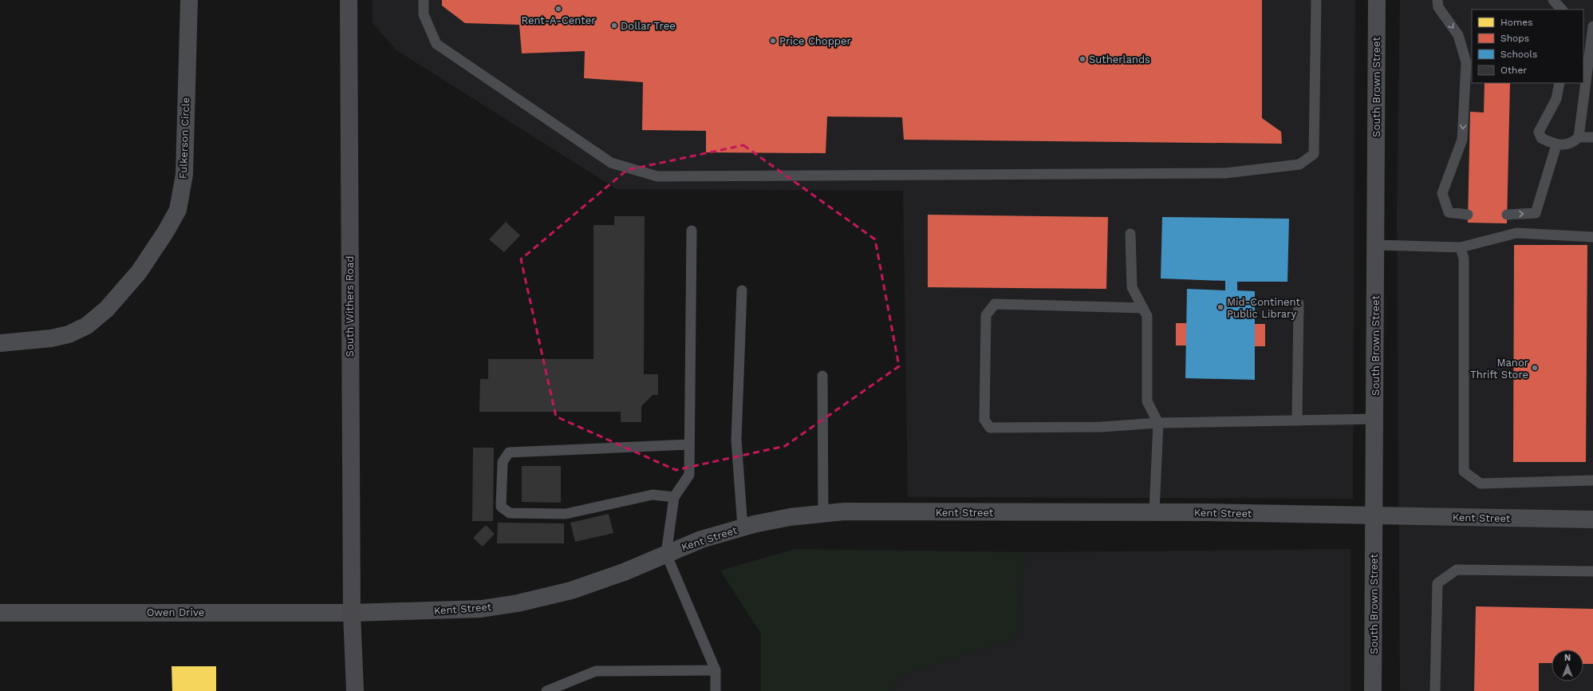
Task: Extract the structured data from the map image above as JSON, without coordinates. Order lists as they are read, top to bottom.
{
  "streets": {
    "main road": ["South Withers Road"],
    "street": [
      "South Brown Street",
      "Fulkerson Circle",
      "Kent Street",
      "Owen Drive"
    ]
  },
  "crossings": [
    ["South Brown Street", "Kent Street"],
    ["South Withers Road", "Kent Street"],
    ["South Withers Road", "Owen Drive"],
    ["Kent Street", "Owen Drive"]
  ],
  "places": [
    "Rent-A-Center",
    "Dollar Tree",
    "Price Chopper",
    "Sutherlands",
    "Mid-Continent Public Library",
    "Manor Thrift Store"
  ],
  "legend": [
    "Homes",
    "Shops",
    "Schools",
    "Other"
  ],
  "north": "top"
}
